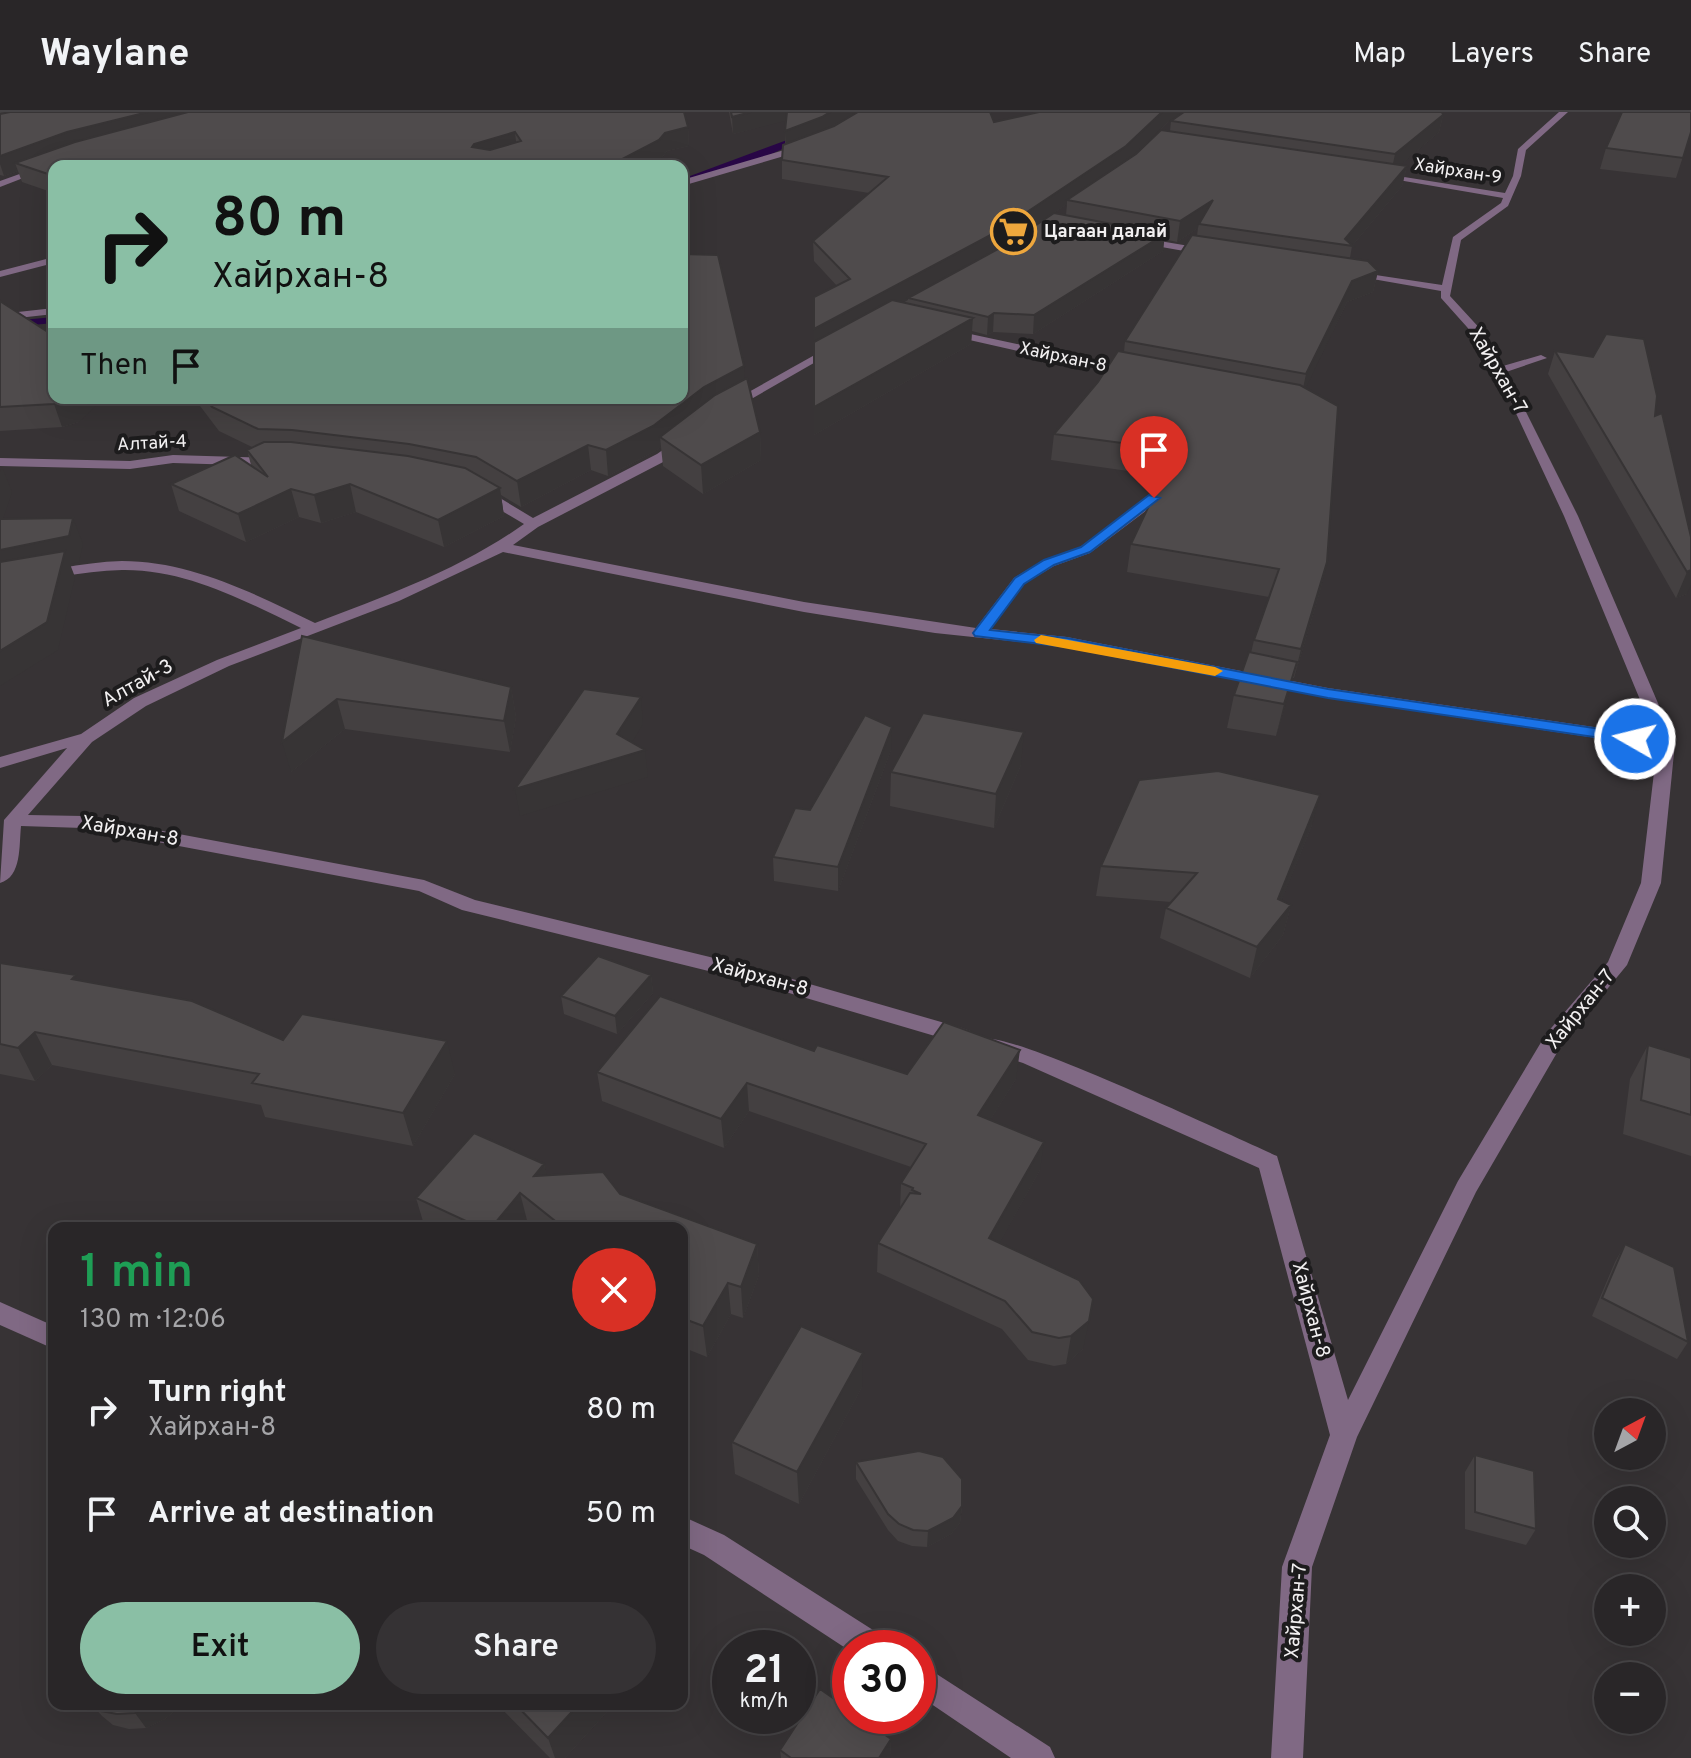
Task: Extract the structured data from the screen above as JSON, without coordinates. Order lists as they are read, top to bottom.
{
  "streets": {
    "street": [
      "Хайрхан-9",
      "Хайрхан-8",
      "Хайрхан-7",
      "Алтай-4",
      "Алтай-3"
    ]
  },
  "crossings": [
    ["Хайрхан-8", "Хайрхан-7"],
    ["Хайрхан-8", "Алтай-3"]
  ],
  "places": {
    "supermarket": ["Цагаан далай"]
  },
  "north": "top right",
  "page": {
    "header": "Waylane",
    "nav": ["Map", "Layers", "Share"],
    "turn": ["80 m", "Хайрхан-8"],
    "then": "Then",
    "heading": ["1 min", "130 m · 12:06"],
    "list": [
      {
        "name": "Turn right",
        "note": "Хайрхан-8",
        "value": "80 m"
      },
      {
        "name": "Arrive at destination",
        "value": "50 m"
      }
    ],
    "map_buttons": ["+", "−"],
    "buttons": ["Exit", "Share"],
    "speed": "21 km/h",
    "limit": "30"
  }
}
